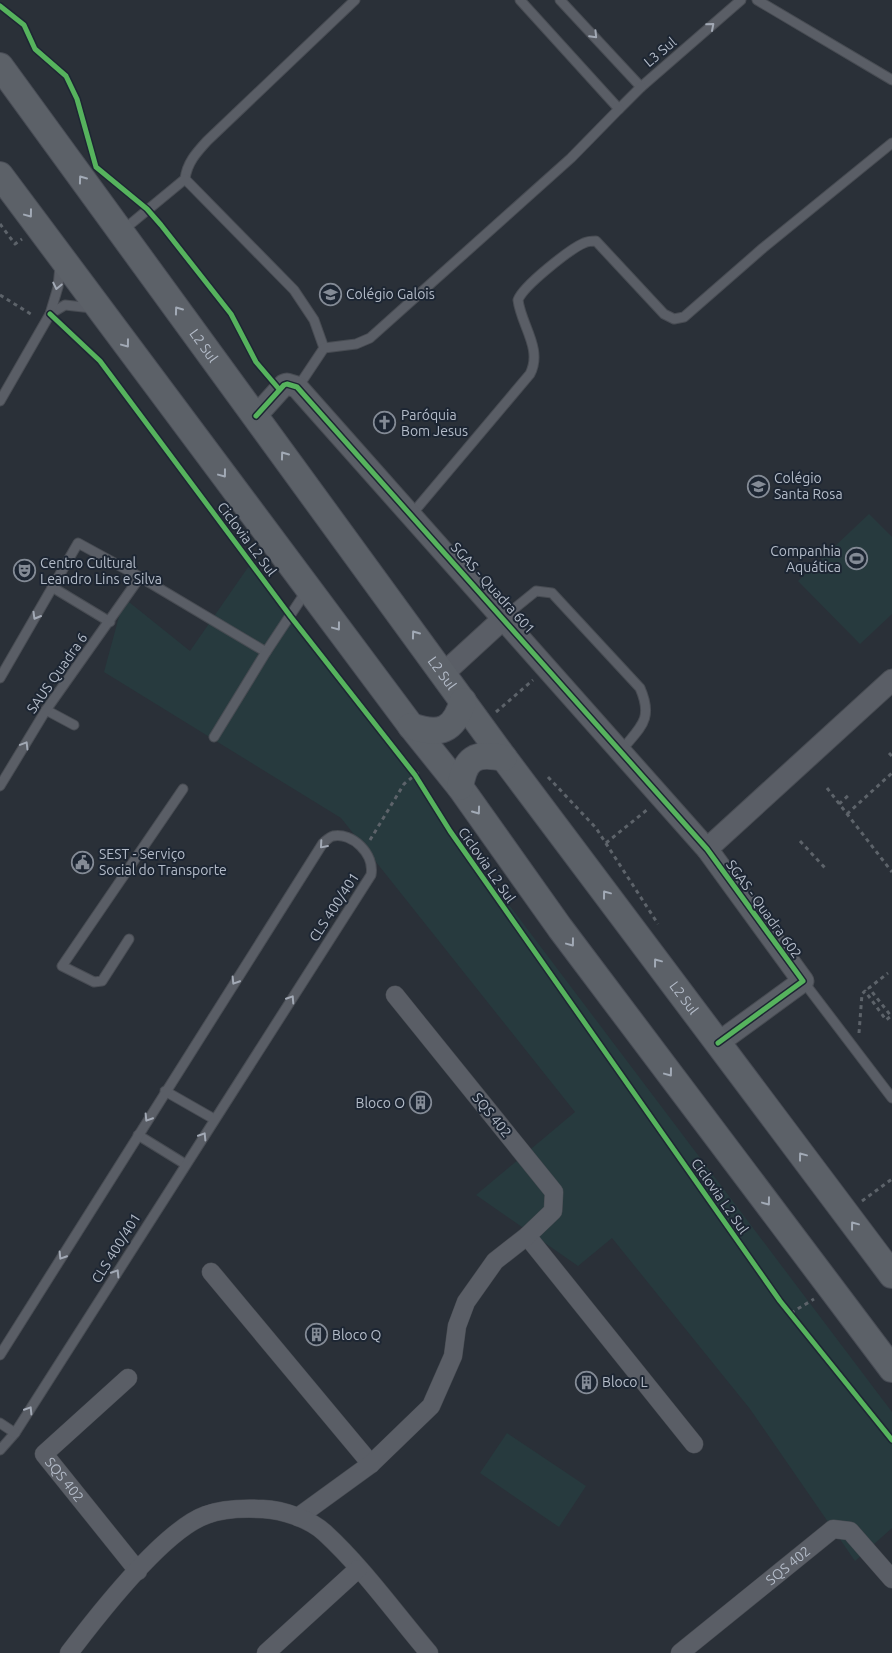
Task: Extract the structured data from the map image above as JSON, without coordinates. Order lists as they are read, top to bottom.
{
  "streets": {
    "main road": ["L2 Sul"],
    "street": ["SGAS - Quadra 601", "SGAS - Quadra 602", "SQS 402"],
    "lane": ["L3 Sul", "SAUS Quadra 6", "CLS 400/401"],
    "cycle path": ["Ciclovia L2 Sul"]
  },
  "crossings": [
    ["SGAS - Quadra 601", "SGAS - Quadra 602"]
  ],
  "one_way": ["SAUS Quadra 6"],
  "places": {
    "school or university": ["Colégio Galois", "Colégio Santa Rosa"],
    "church": ["Paróquia Bom Jesus"],
    "sports": ["Companhia Aquática"],
    "theatre": ["Centro Cultural Leandro Lins e Silva"],
    "public building": ["SEST - Serviço Social do Transporte"],
    "building": ["Bloco O", "Bloco Q", "Bloco L"]
  }
}
